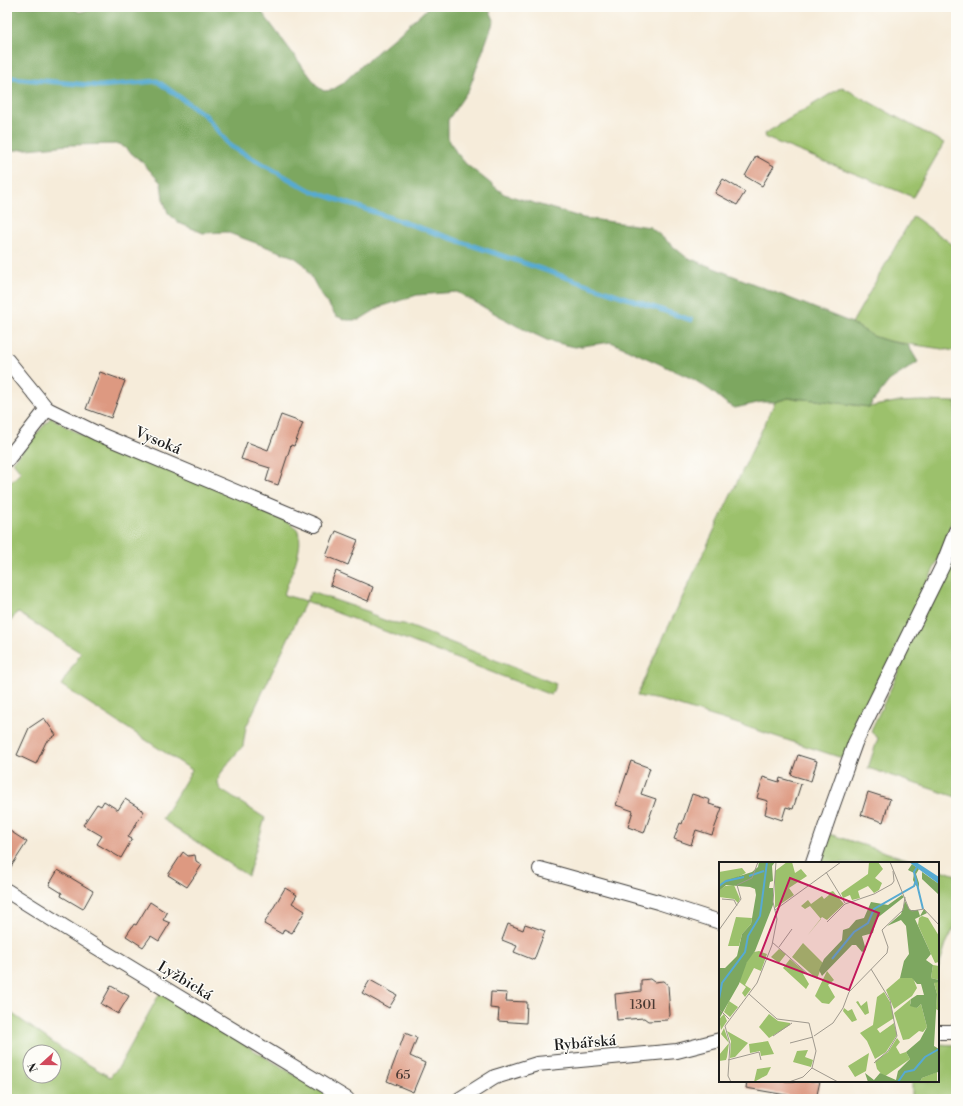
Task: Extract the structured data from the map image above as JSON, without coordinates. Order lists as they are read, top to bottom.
{
  "streets": {
    "street": ["Vysoká", "Lyžbická", "Rybářská"]
  },
  "house_numbers": ["1301", "65"],
  "north": "left"
}
